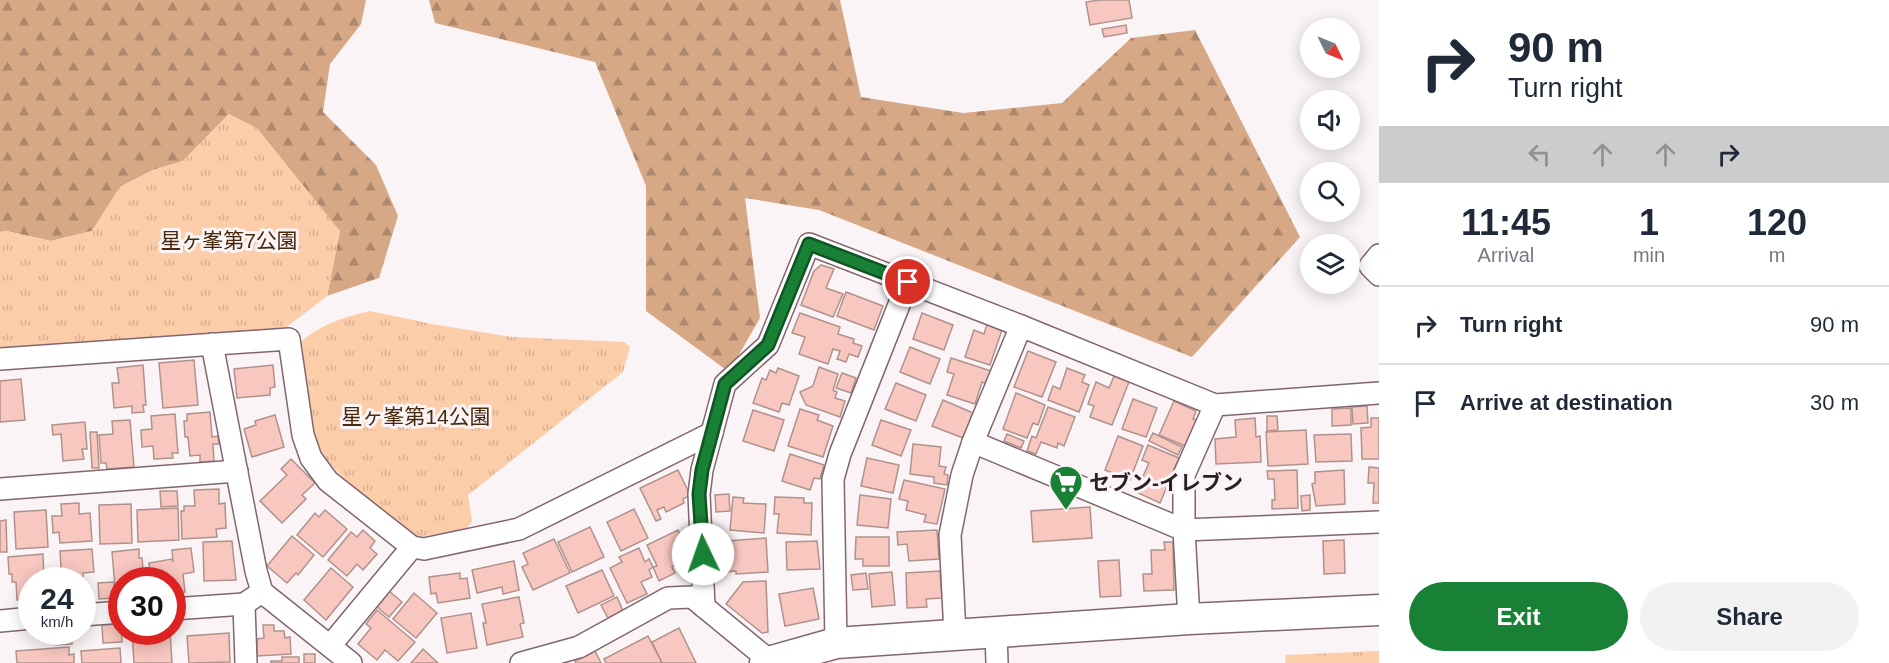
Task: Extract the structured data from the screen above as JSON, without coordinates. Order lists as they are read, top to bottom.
{
  "parks": ["星ヶ峯第7公園", "星ヶ峯第14公園"],
  "places": {
    "supermarket": ["セブン-イレブン"]
  },
  "north": "bottom right",
  "page": {
    "turn": ["90 m", "Turn right"],
    "eta": [
      "11:45",
      "Arrival",
      "1",
      "min",
      "120",
      "m"
    ],
    "list": [
      {
        "name": "Turn right",
        "value": "90 m"
      },
      {
        "name": "Arrive at destination",
        "value": "30 m"
      }
    ],
    "speed": "24 km/h",
    "limit": "30",
    "buttons": ["Exit", "Share"]
  }
}
